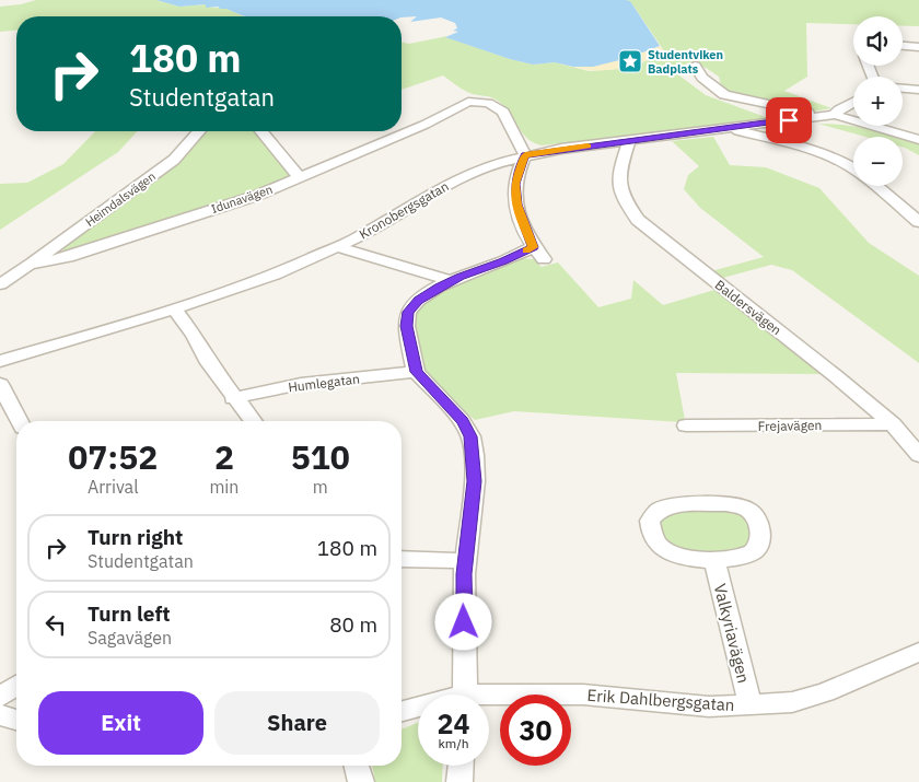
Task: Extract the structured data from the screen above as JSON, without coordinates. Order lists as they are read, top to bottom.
{
  "streets": {
    "street": [
      "Heimdalsvägen",
      "Idunavägen",
      "Kronobergsgatan",
      "Baldersvägen",
      "Humlegatan",
      "Frejavägen",
      "Valkyriavägen",
      "Erik Dahlbergsgatan"
    ]
  },
  "crossings": [
    ["Heimdalsvägen", "Idunavägen"],
    ["Idunavägen", "Kronobergsgatan"],
    ["Kronobergsgatan", "Baldersvägen"],
    ["Baldersvägen", "Frejavägen"],
    ["Valkyriavägen", "Erik Dahlbergsgatan"]
  ],
  "places": {
    "place": ["Studentviken Badplats"]
  },
  "page": {
    "map_buttons": ["+", "−"],
    "turn": ["180 m", "Studentgatan"],
    "eta": [
      "07:52",
      "Arrival",
      "2",
      "min",
      "510",
      "m"
    ],
    "list": [
      {
        "name": "Turn right",
        "note": "Studentgatan",
        "value": "180 m"
      },
      {
        "name": "Turn left",
        "note": "Sagavägen",
        "value": "80 m"
      }
    ],
    "buttons": ["Exit", "Share"],
    "speed": "24 km/h",
    "limit": "30"
  }
}
